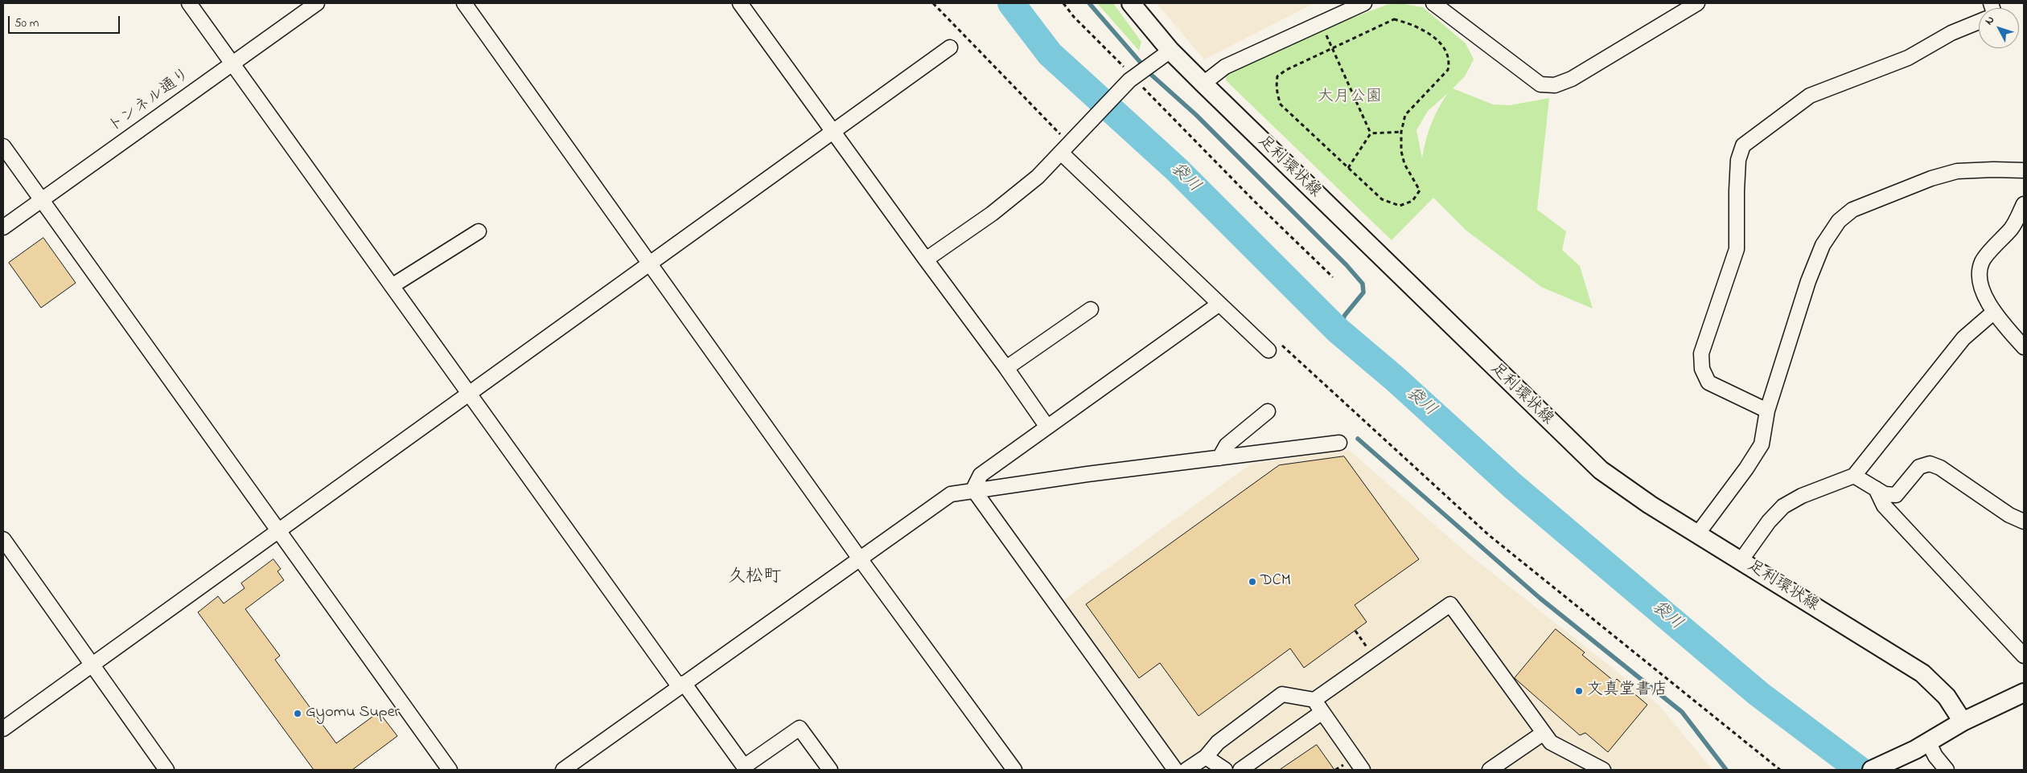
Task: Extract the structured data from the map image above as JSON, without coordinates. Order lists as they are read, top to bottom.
{
  "streets": {
    "main road": ["足利環状線"],
    "street": ["トンネル通り"]
  },
  "districts": ["久松町"],
  "water": ["袋川"],
  "parks": ["大月公園"],
  "places": ["DCM", "文真堂書店", "Gyomu Super"],
  "scale_bar": "50 m",
  "north": "top left"
}
